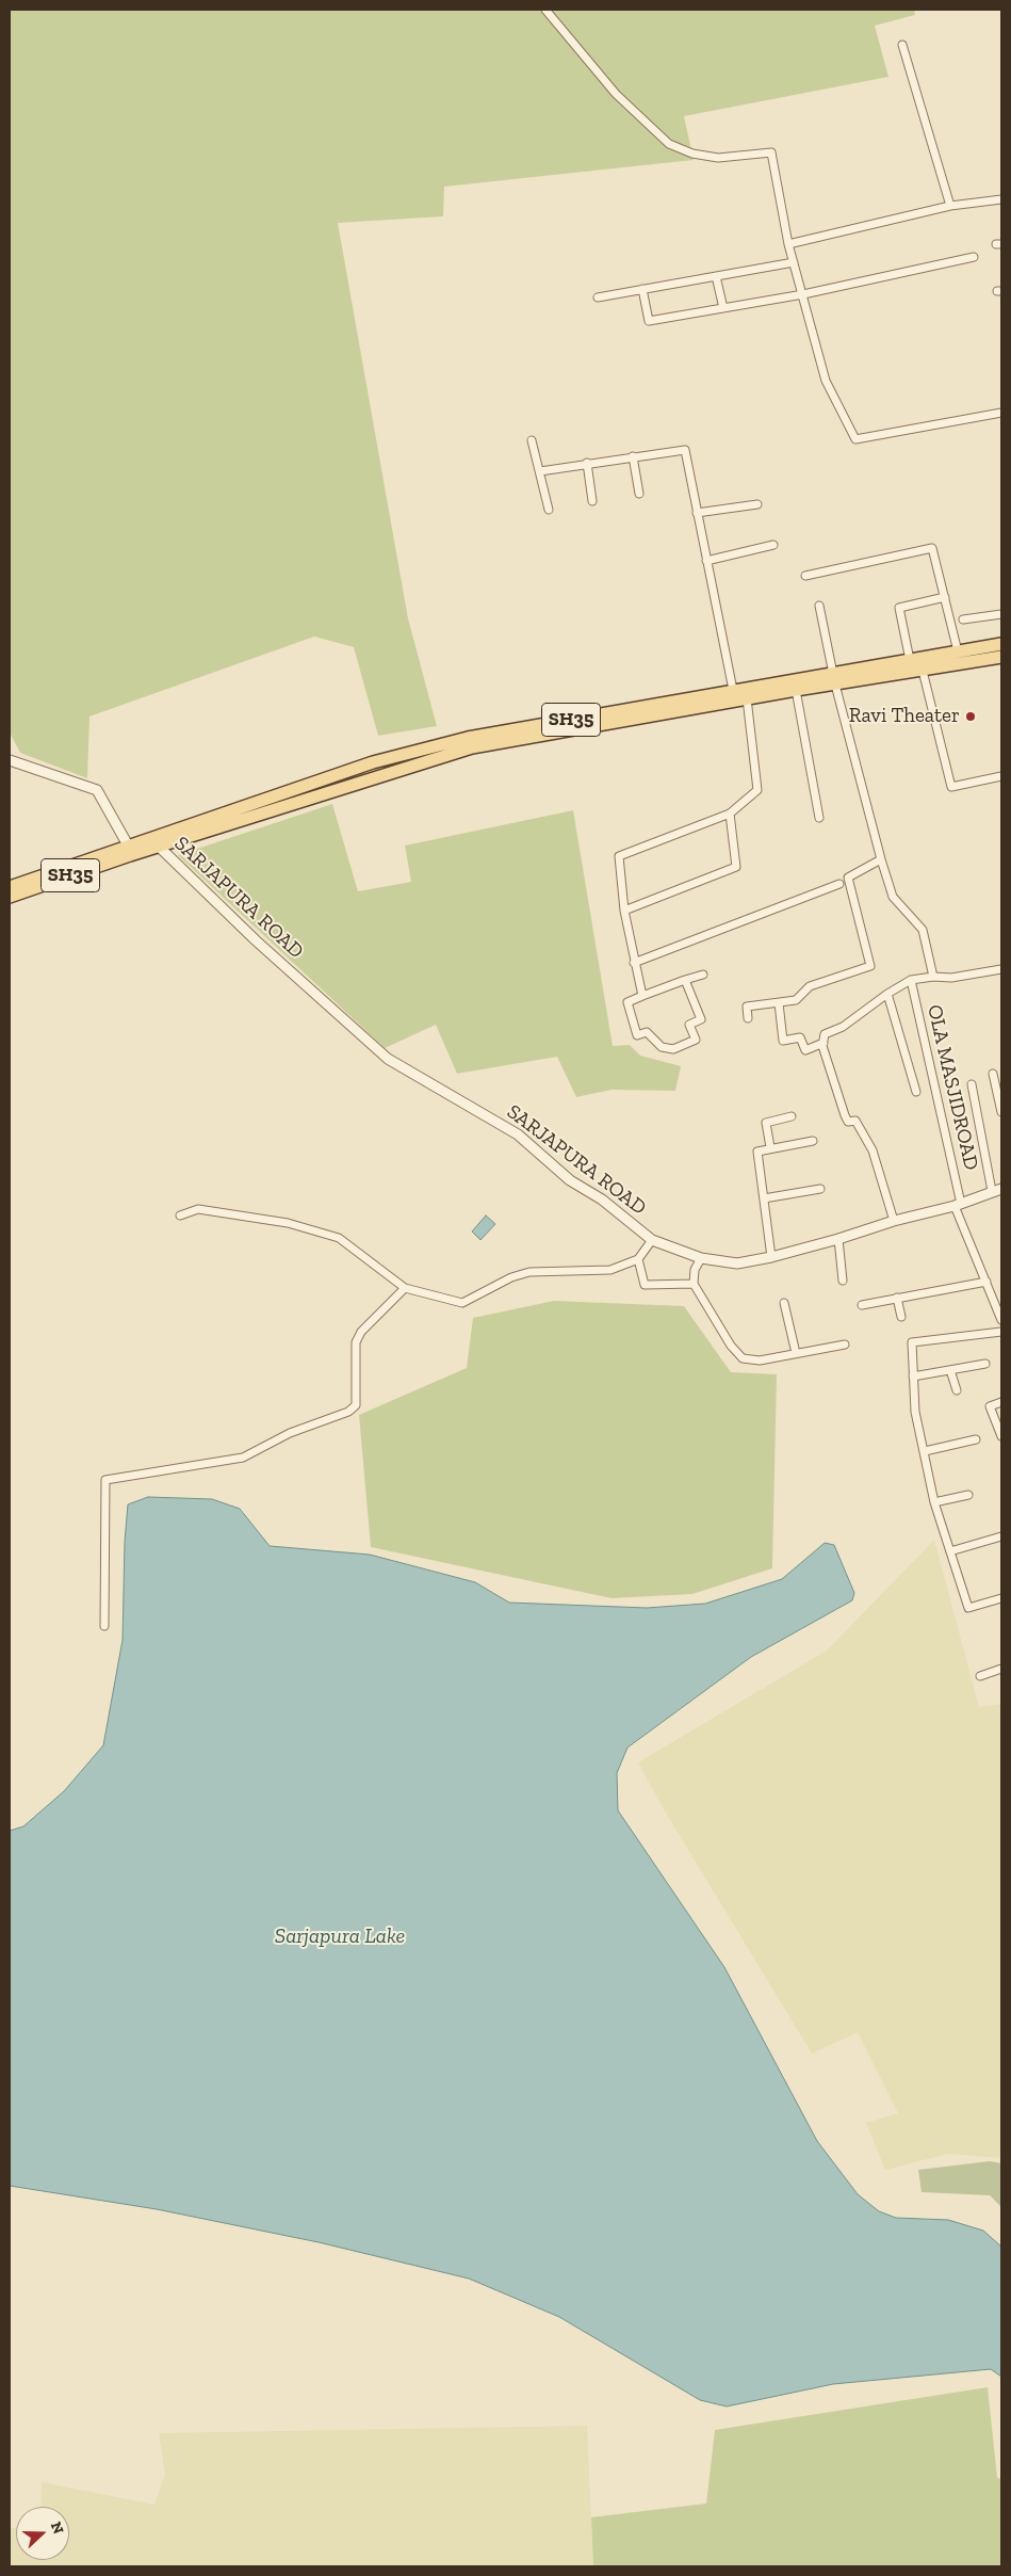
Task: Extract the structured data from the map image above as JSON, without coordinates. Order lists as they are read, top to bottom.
{
  "streets": {
    "main road": ["SH35"],
    "street": ["SARJAPURA ROAD", "OLA MASJIDROAD"]
  },
  "crossings": [
    ["SH35", "SARJAPURA ROAD"],
    ["SARJAPURA ROAD", "OLA MASJIDROAD"]
  ],
  "water": ["Sarjapura Lake"],
  "places": ["Ravi Theater"],
  "north": "right"
}
